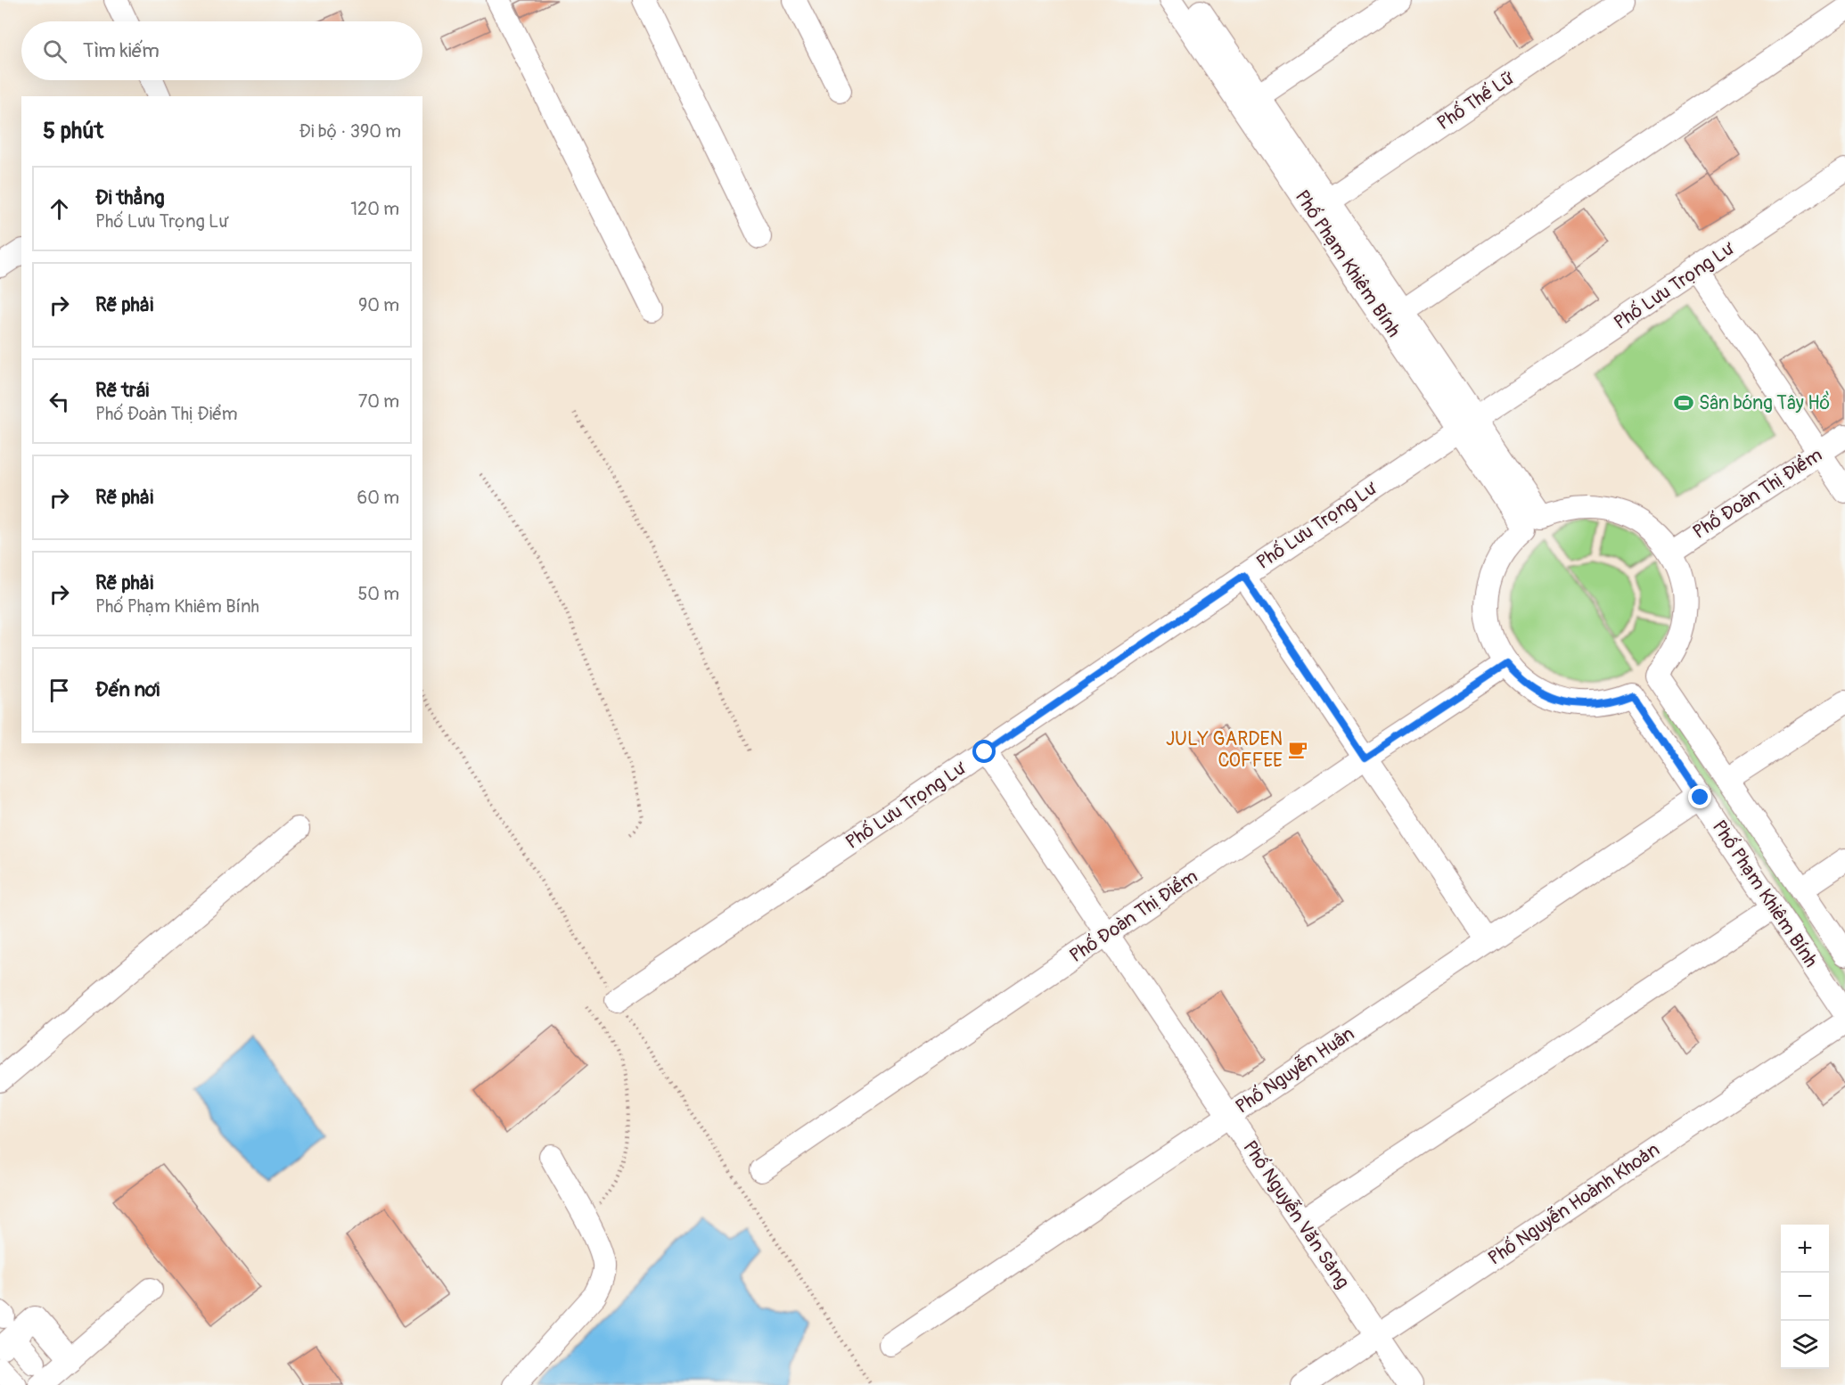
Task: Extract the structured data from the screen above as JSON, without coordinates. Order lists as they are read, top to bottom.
{
  "streets": {
    "street": [
      "Phố Thế Lữ",
      "Phố Phạm Khiêm Bính",
      "Phố Lưu Trọng Lư",
      "Phố Đoàn Thị Điểm",
      "Phố Nguyễn Huân",
      "Phố Nguyễn Hoành Khoản",
      "Phố Nguyễn Văn Sảng"
    ]
  },
  "crossings": [
    ["Phố Thế Lữ", "Phố Phạm Khiêm Bính"],
    ["Phố Phạm Khiêm Bính", "Phố Lưu Trọng Lư"],
    ["Phố Phạm Khiêm Bính", "Phố Đoàn Thị Điểm"],
    ["Phố Phạm Khiêm Bính", "Phố Nguyễn Huân"],
    ["Phố Lưu Trọng Lư", "Phố Nguyễn Văn Sảng"],
    ["Phố Đoàn Thị Điểm", "Phố Nguyễn Văn Sảng"],
    ["Phố Nguyễn Huân", "Phố Nguyễn Văn Sảng"],
    ["Phố Nguyễn Hoành Khoản", "Phố Nguyễn Văn Sảng"]
  ],
  "places": {
    "sports": ["Sân bóng Tây Hồ"],
    "cafe": ["JULY GARDEN COFFEE"]
  },
  "page": {
    "search": "Tìm kiếm",
    "heading": ["5 phút", "Đi bộ · 390 m"],
    "list": [
      ["Đi thẳng", "Phố Lưu Trọng Lư", "120 m"],
      ["Rẽ phải", "90 m"],
      ["Rẽ trái", "Phố Đoàn Thị Điểm", "70 m"],
      ["Rẽ phải", "60 m"],
      ["Rẽ phải", "Phố Phạm Khiêm Bính", "50 m"],
      "Đến nơi"
    ],
    "map_buttons": ["+", "−"]
  }
}
